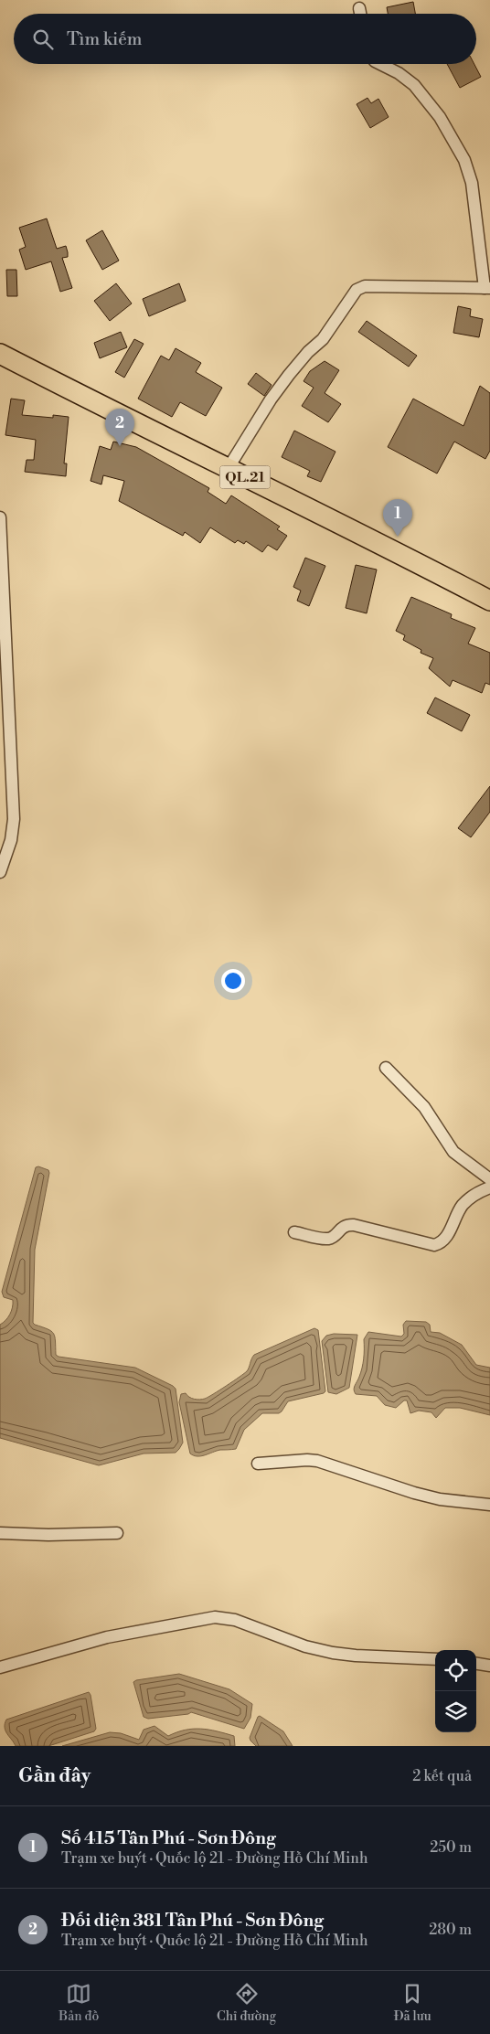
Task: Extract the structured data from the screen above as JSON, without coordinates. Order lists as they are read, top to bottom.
{
  "streets": {
    "highway": ["QL.21"]
  },
  "page": {
    "search": "Tìm kiếm",
    "pins": ["2", "1"],
    "heading": ["Gần đây", "2 kết quả"],
    "list": [
      {
        "mark": "1",
        "name": "Số 415 Tân Phú - Sơn Đông",
        "note": "Trạm xe buýt · Quốc lộ 21 - Đường Hồ Chí Minh",
        "value": "250 m"
      },
      {
        "mark": "2",
        "name": "Đối diện 381 Tân Phú - Sơn Đông",
        "note": "Trạm xe buýt · Quốc lộ 21 - Đường Hồ Chí Minh",
        "value": "280 m"
      }
    ],
    "nav": ["Bản đồ", "Chỉ đường", "Đã lưu"]
  }
}
